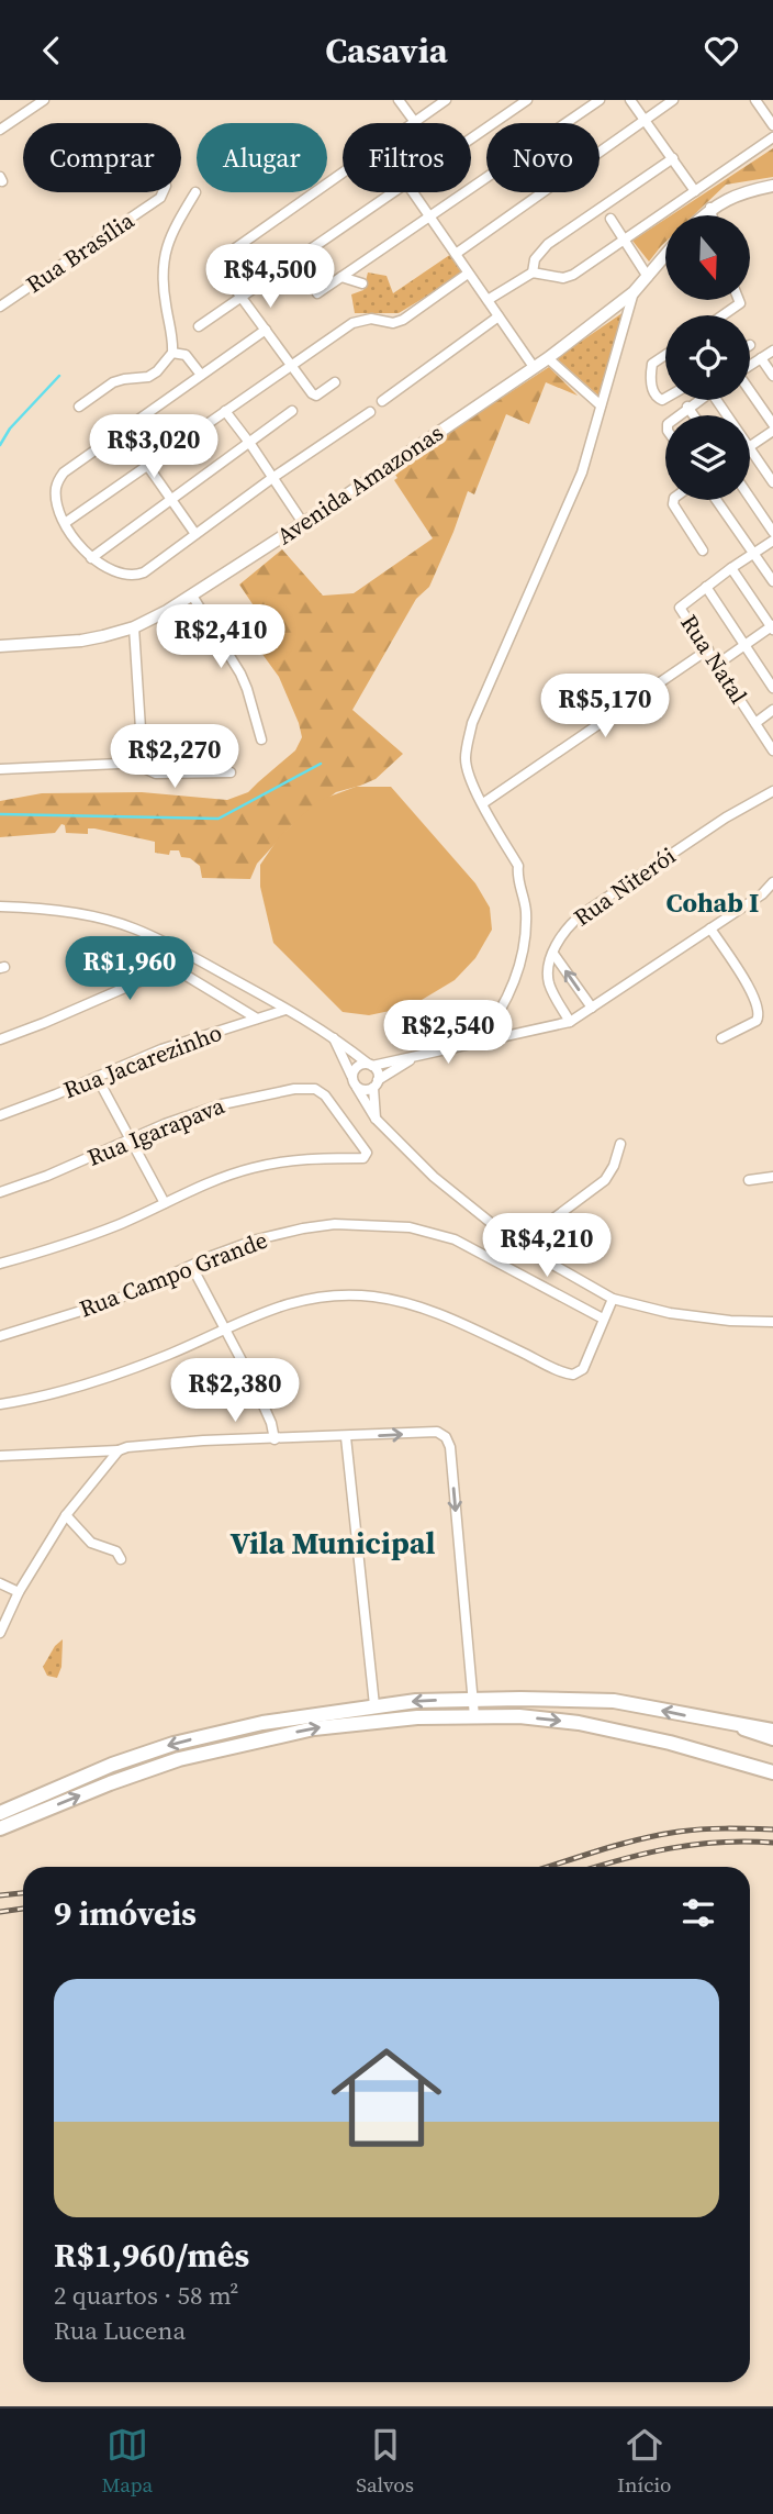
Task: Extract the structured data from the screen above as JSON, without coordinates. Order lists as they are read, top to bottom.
{
  "streets": {
    "street": [
      "Rua Brasília",
      "Avenida Amazonas",
      "Rua Natal",
      "Rua Niterói",
      "Rua Jacarezinho",
      "Rua Igarapava",
      "Rua Campo Grande"
    ]
  },
  "districts": ["Cohab I", "Vila Municipal"],
  "north": "bottom",
  "page": {
    "header": "Casavia",
    "chip": [
      "Comprar",
      "Alugar",
      "Filtros",
      "Novo"
    ],
    "price": [
      "R$4,500",
      "R$3,020",
      "R$2,410",
      "R$5,170",
      "R$2,270",
      "R$1,960",
      "R$2,540",
      "R$4,210",
      "R$2,380"
    ],
    "heading": "9 imóveis",
    "list": [
      {
        "name": "R$1,960/mês",
        "note": "2 quartos · 58 m² · Rua Lucena"
      }
    ],
    "tabs": ["Mapa", "Salvos", "Início"]
  }
}
